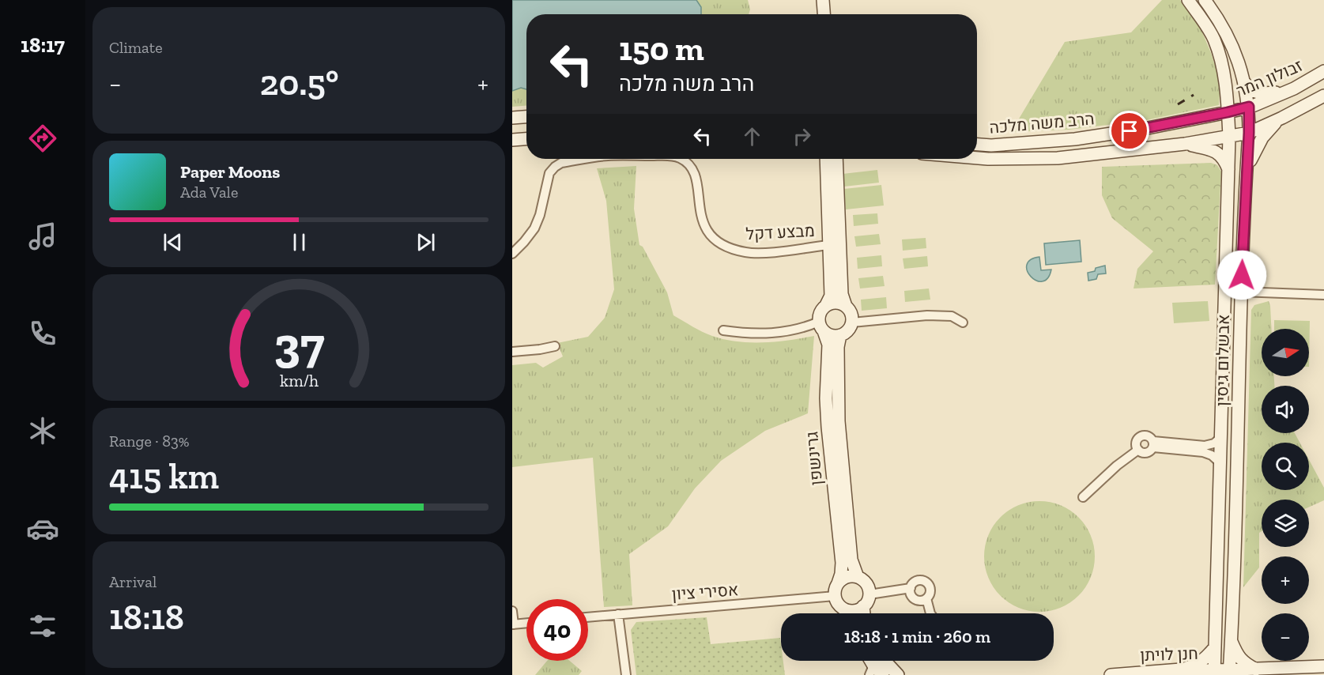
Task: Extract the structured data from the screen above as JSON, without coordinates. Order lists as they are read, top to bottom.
{
  "streets": {
    "street": [
      "זבולון המר",
      "הרב משה מלכה",
      "מבצע דקל",
      "אבשלום גיסין",
      "גרינשפן",
      "אסירי ציון",
      "חנן לויתן"
    ]
  },
  "crossings": [
    ["זבולון המר", "הרב משה מלכה"],
    ["זבולון המר", "אבשלום גיסין"],
    ["הרב משה מלכה", "אבשלום גיסין"],
    ["אבשלום גיסין", "חנן לויתן"],
    ["גרינשפן", "אסירי ציון"]
  ],
  "north": "right",
  "page": {
    "tabs": "18:17",
    "tile": [
      "Climate",
      ["Range · 83%", "415 km"],
      ["Arrival", "18:18"]
    ],
    "turn": ["150 m", "הרב משה מלכה"],
    "heat": ["−", "20.5°", "+"],
    "song": ["Paper Moons", "Ada Vale"],
    "map_buttons": ["+", "−"],
    "limit": "40",
    "trip": "18:18 · 1 min · 260 m",
    "gauge": ["37", "km/h"]
  }
}
